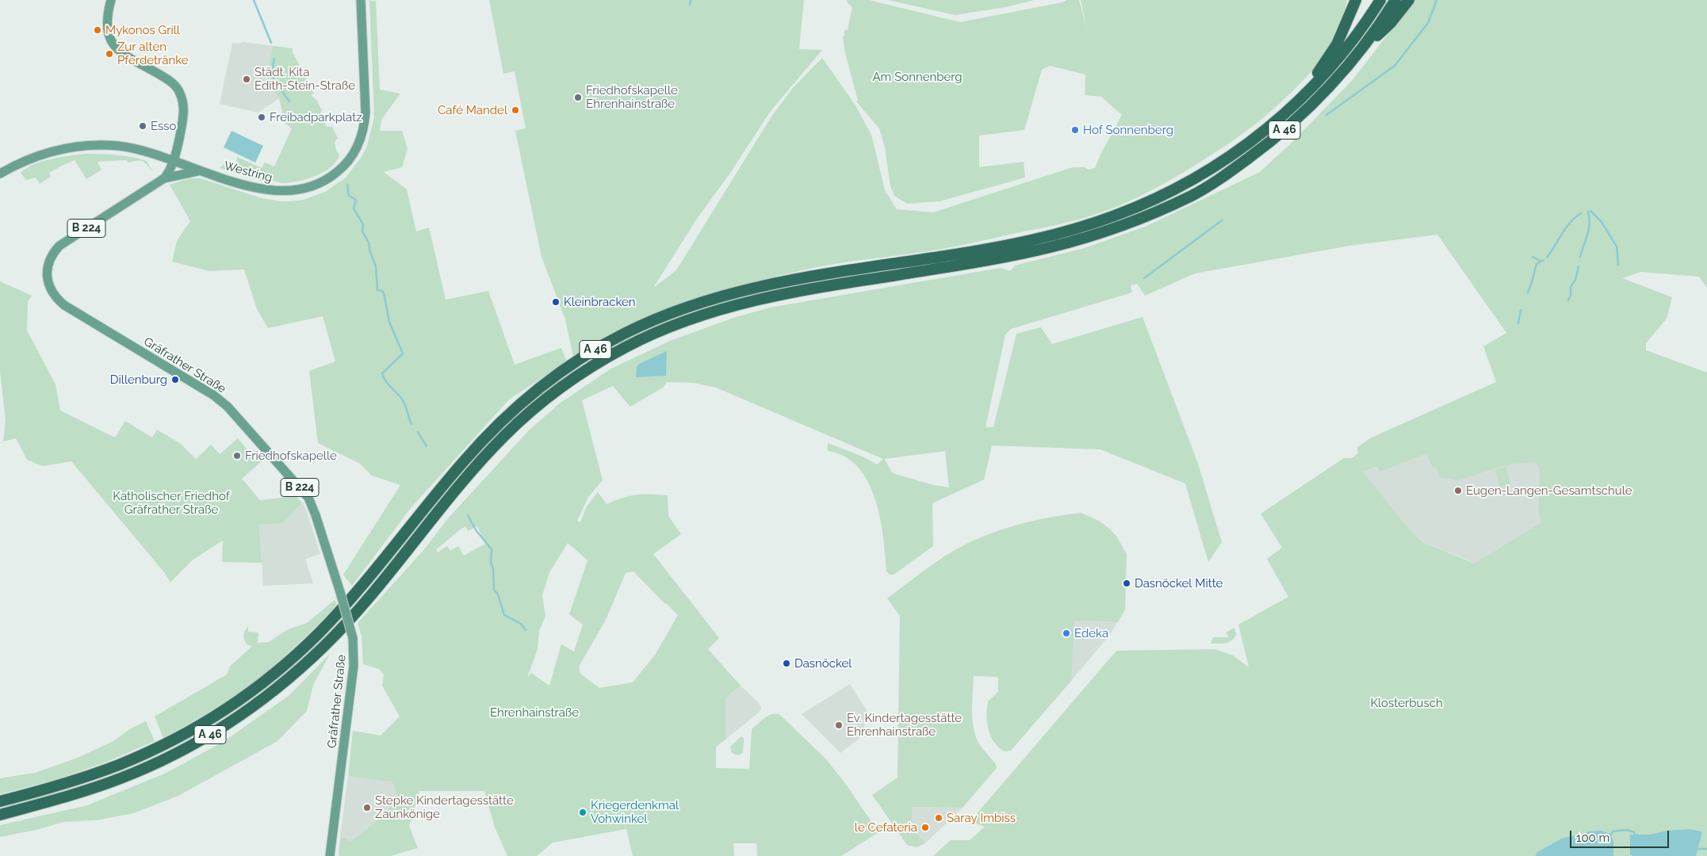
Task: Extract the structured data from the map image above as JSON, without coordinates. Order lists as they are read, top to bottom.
{
  "streets": {
    "highway": ["A 46"],
    "main road": ["Westring", "B 224", "Gräfrather Straße"]
  },
  "crossings": [
    ["Westring", "Gräfrather Straße"]
  ],
  "parks": [
    "Am Sonnenberg",
    "Katholischer Friedhof Gräfrather Straße",
    "Klosterbusch",
    "Ehrenhainstraße"
  ],
  "places": [
    "Mykonos Grill",
    "Zur alten Pferdetränke",
    "Städt. Kita Edith-Stein-Straße",
    "Friedhofskapelle Ehrenhainstraße",
    "Café Mandel",
    "Freibadparkplatz",
    "Esso",
    "Hof Sonnenberg",
    "Kleinbracken",
    "Dillenburg",
    "Friedhofskapelle",
    "Eugen-Langen-Gesamtschule",
    "Dasnöckel Mitte",
    "Edeka",
    "Dasnöckel",
    "Ev. Kindertagesstätte Ehrenhainstraße",
    "Stepke Kindertagesstätte Zaunkönige",
    "Kriegerdenkmal Vohwinkel",
    "Saray Imbiss",
    "le Cefateria"
  ],
  "scale_bar": "100 m"
}
